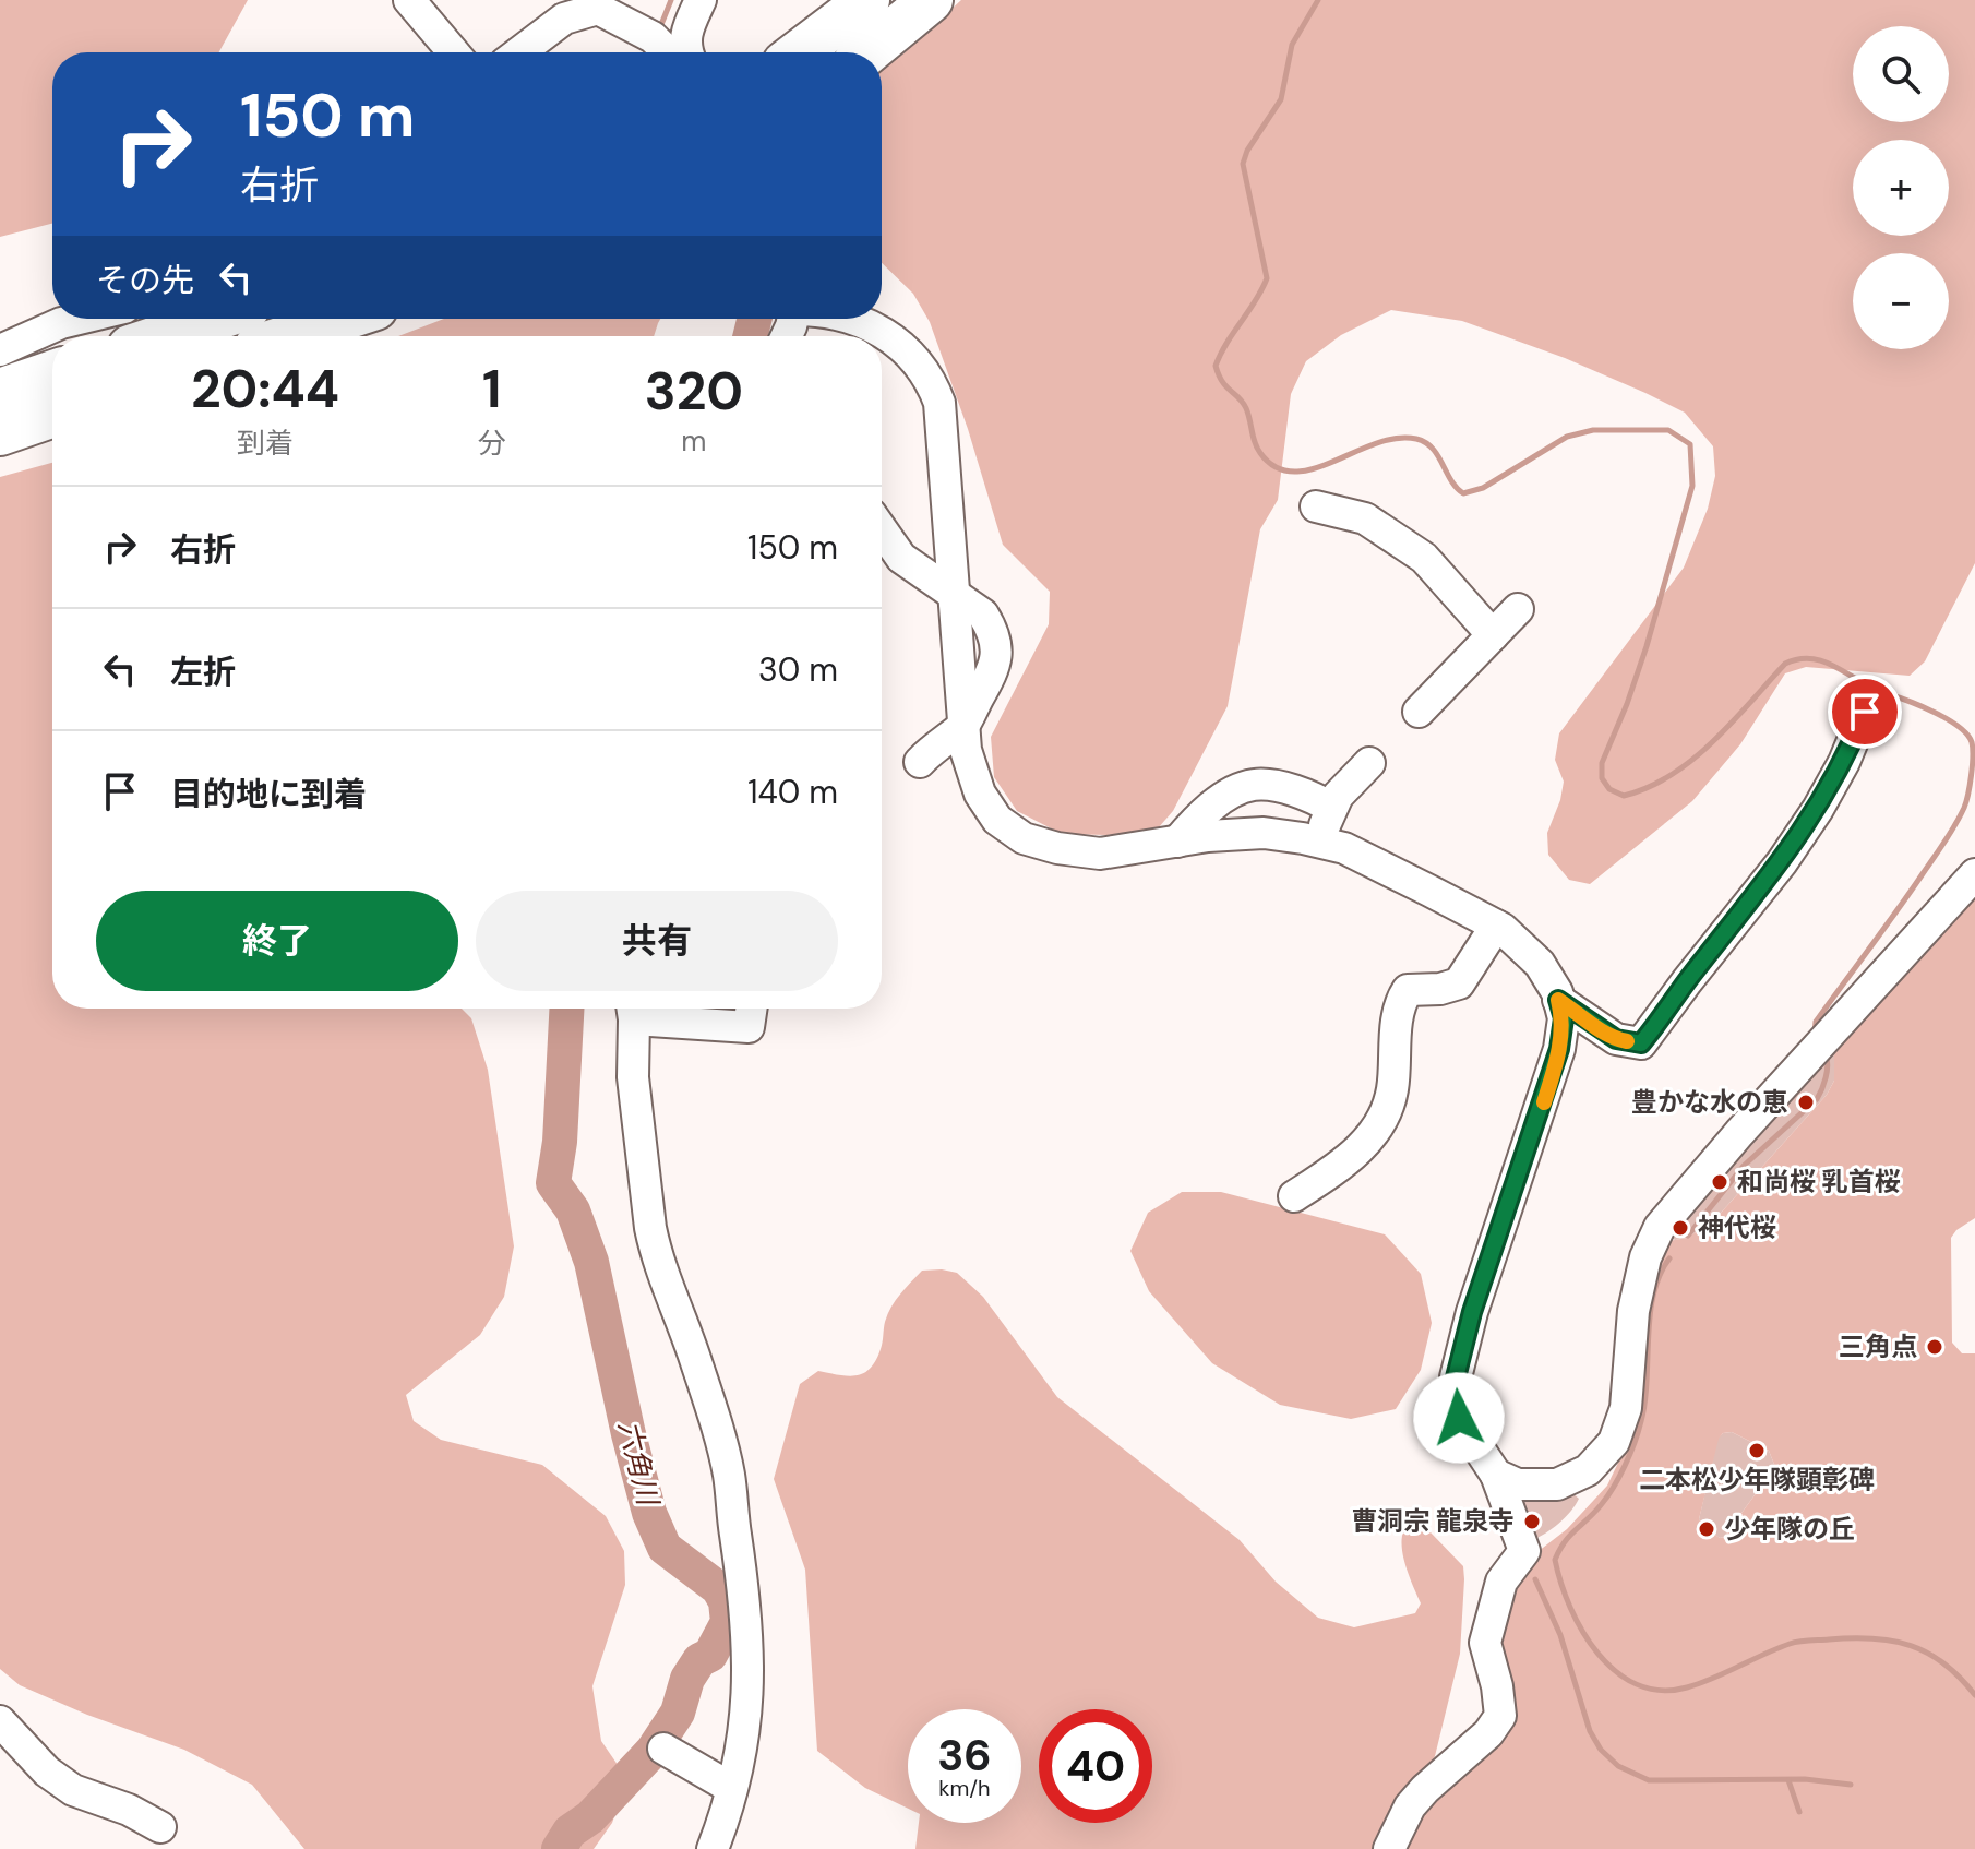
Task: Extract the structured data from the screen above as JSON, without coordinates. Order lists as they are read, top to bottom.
{
  "water": ["六角川"],
  "places": [
    "豊かな水の恵",
    "和尚桜 乳首桜",
    "神代桜",
    "三角点",
    "二本松少年隊顕彰碑",
    "曹洞宗 龍泉寺",
    "少年隊の丘"
  ],
  "page": {
    "map_buttons": ["+", "−"],
    "turn": ["150 m", "右折"],
    "then": "その先",
    "eta": [
      "20:44",
      "到着",
      "1",
      "分",
      "320",
      "m"
    ],
    "list": [
      {
        "name": "右折",
        "value": "150 m"
      },
      {
        "name": "左折",
        "value": "30 m"
      },
      {
        "name": "目的地に到着",
        "value": "140 m"
      }
    ],
    "buttons": ["終了", "共有"],
    "speed": "36 km/h",
    "limit": "40"
  }
}
